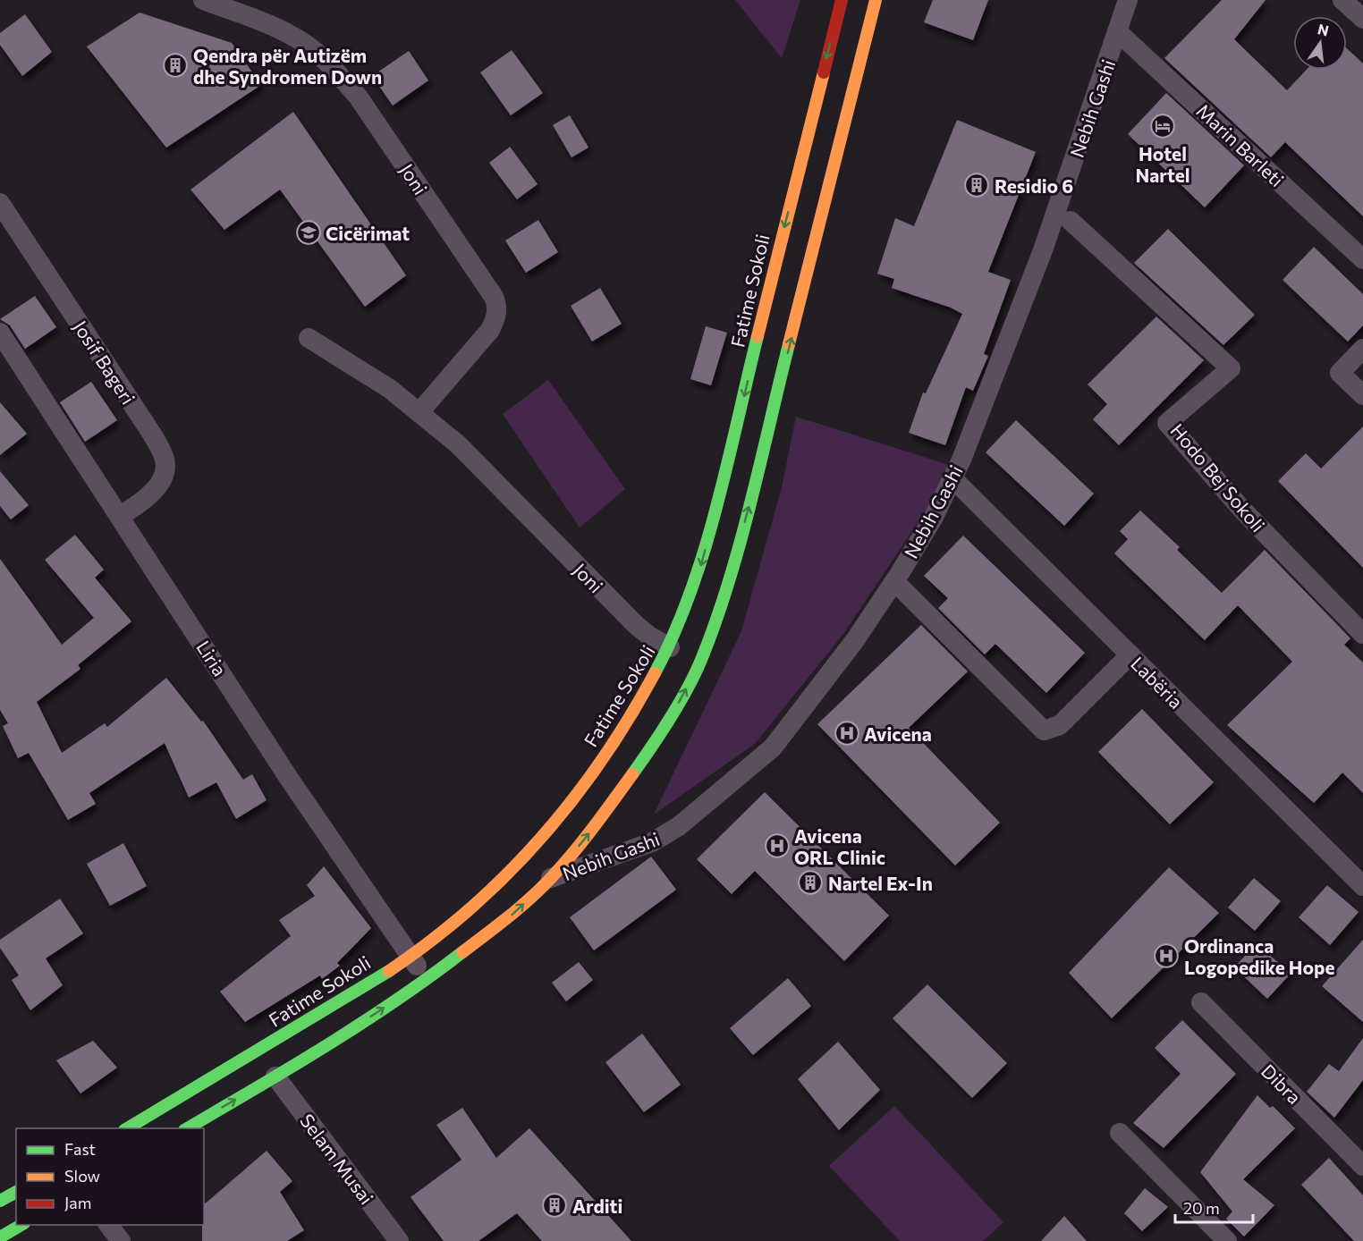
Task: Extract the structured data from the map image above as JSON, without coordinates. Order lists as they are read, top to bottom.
{
  "streets": {
    "street": [
      "Nebih Gashi",
      "Marin Barleti",
      "Joni",
      "Fatime Sokoli",
      "Josif Bageri",
      "Hodo Bej Sokoli",
      "Liria",
      "Labëria",
      "Dibra",
      "Selam Musai"
    ]
  },
  "crossings": [
    ["Nebih Gashi", "Marin Barleti"],
    ["Nebih Gashi", "Labëria"],
    ["Joni", "Fatime Sokoli"],
    ["Fatime Sokoli", "Liria"],
    ["Josif Bageri", "Liria"]
  ],
  "places": {
    "building": [
      "Qendra për Autizëm dhe Syndromen Down",
      "Residio 6",
      "Nartel Ex-In",
      "Arditi"
    ],
    "hotel": ["Hotel Nartel"],
    "school or university": ["Cicërimat"],
    "hospital": ["Avicena", "Avicena ORL Clinic", "Ordinanca Logopedike Hope"]
  },
  "legend": ["Fast", "Slow", "Jam"],
  "scale_bar": "20 m",
  "north": "top"
}
